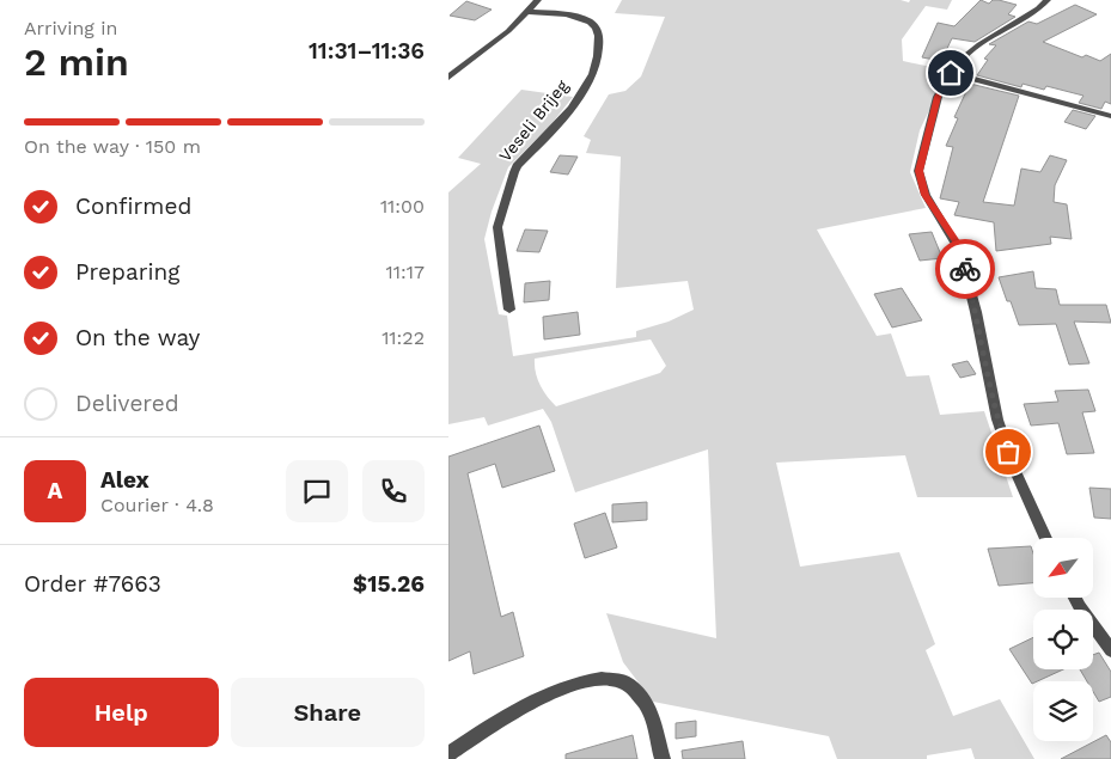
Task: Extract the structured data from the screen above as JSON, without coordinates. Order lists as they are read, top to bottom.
{
  "streets": {
    "street": ["Veseli Brijeg"]
  },
  "north": "bottom left",
  "page": {
    "heading": ["2 min", "Arriving in", "11:31–11:36"],
    "panel": [
      "Alex",
      "Courier · 4.8",
      "Order #7663",
      "$15.26"
    ],
    "bar": "On the way · 150 m",
    "list": [
      ["Confirmed", "11:00"],
      ["Preparing", "11:17"],
      ["On the way", "11:22"],
      "Delivered"
    ],
    "round": "A",
    "buttons": ["Help", "Share"]
  }
}
